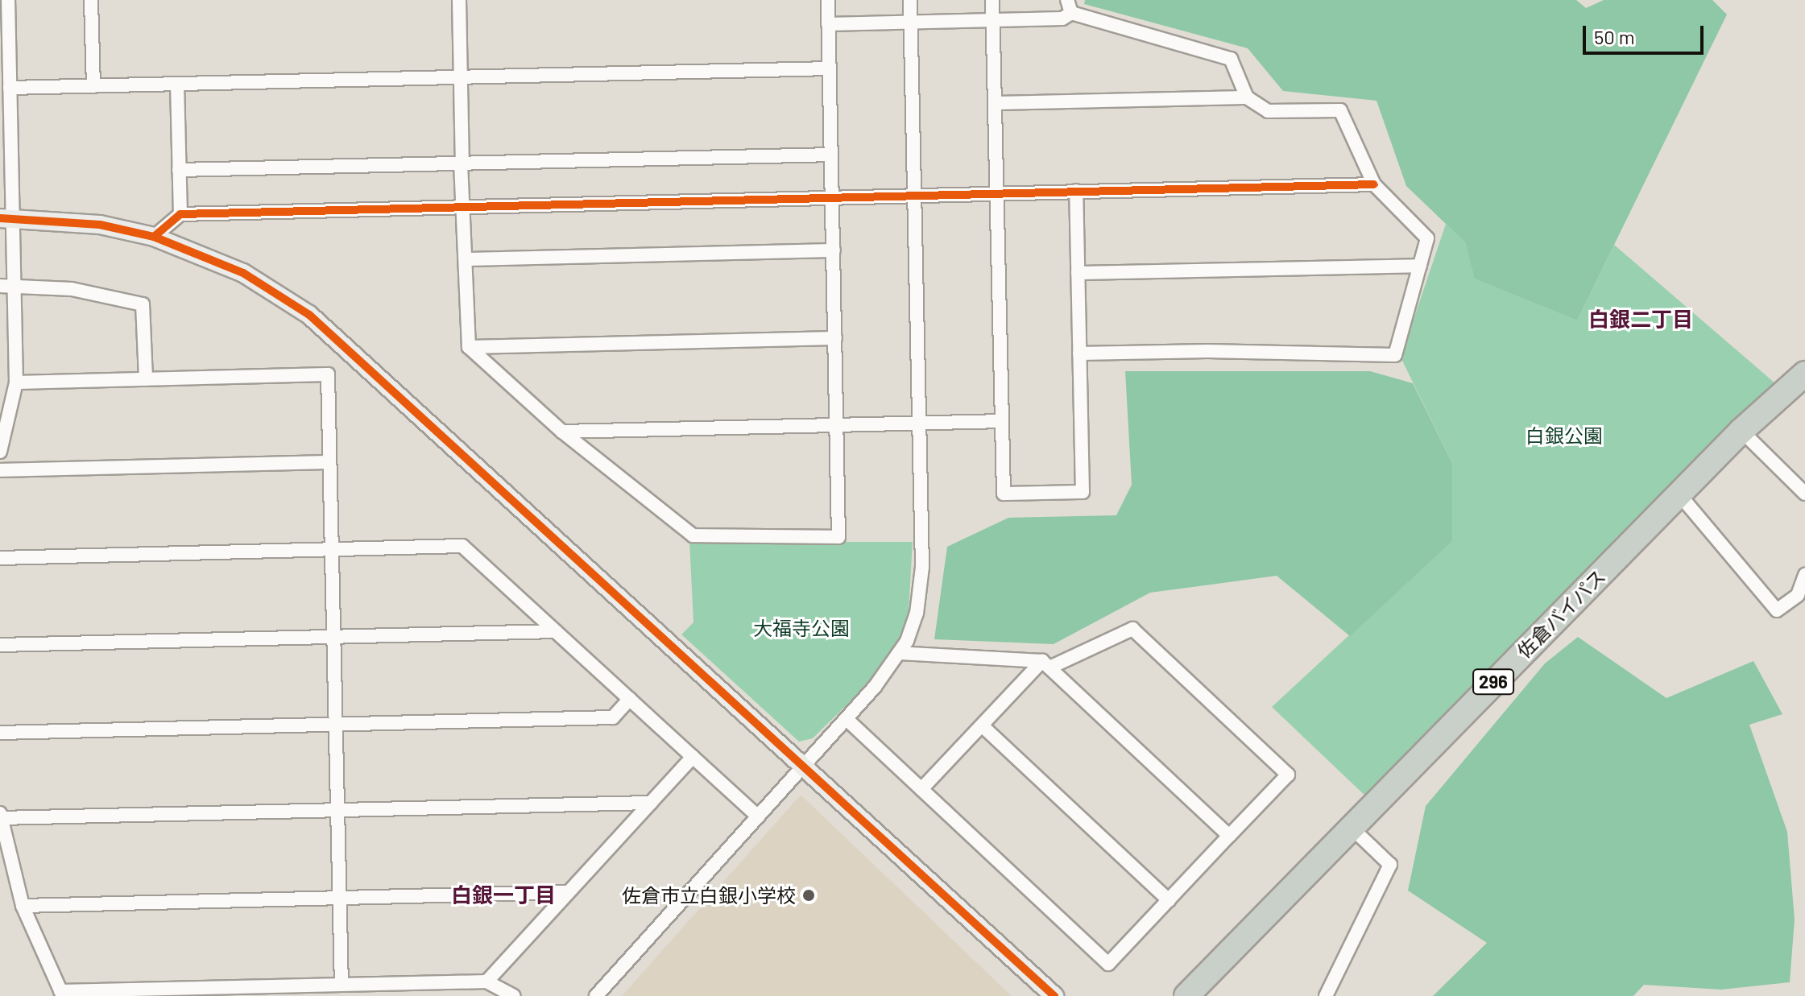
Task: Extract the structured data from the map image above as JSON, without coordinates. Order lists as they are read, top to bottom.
{
  "streets": {
    "highway": ["佐倉バイパス", "296"]
  },
  "districts": ["白銀二丁目", "白銀一丁目"],
  "parks": ["白銀公園", "大福寺公園"],
  "places": ["佐倉市立白銀小学校"],
  "scale_bar": "50 m"
}
